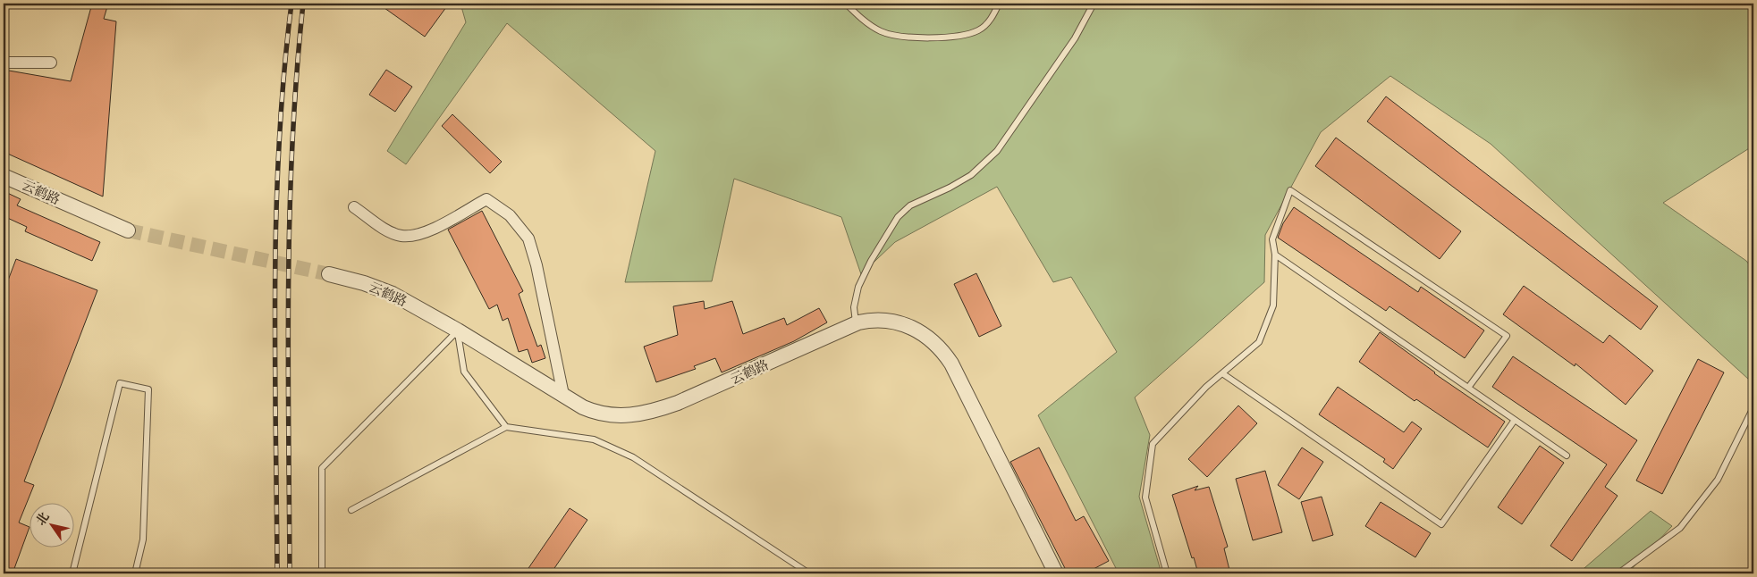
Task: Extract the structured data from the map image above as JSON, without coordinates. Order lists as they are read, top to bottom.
{
  "streets": {
    "street": ["云鹤路"]
  },
  "north": "top left"
}
